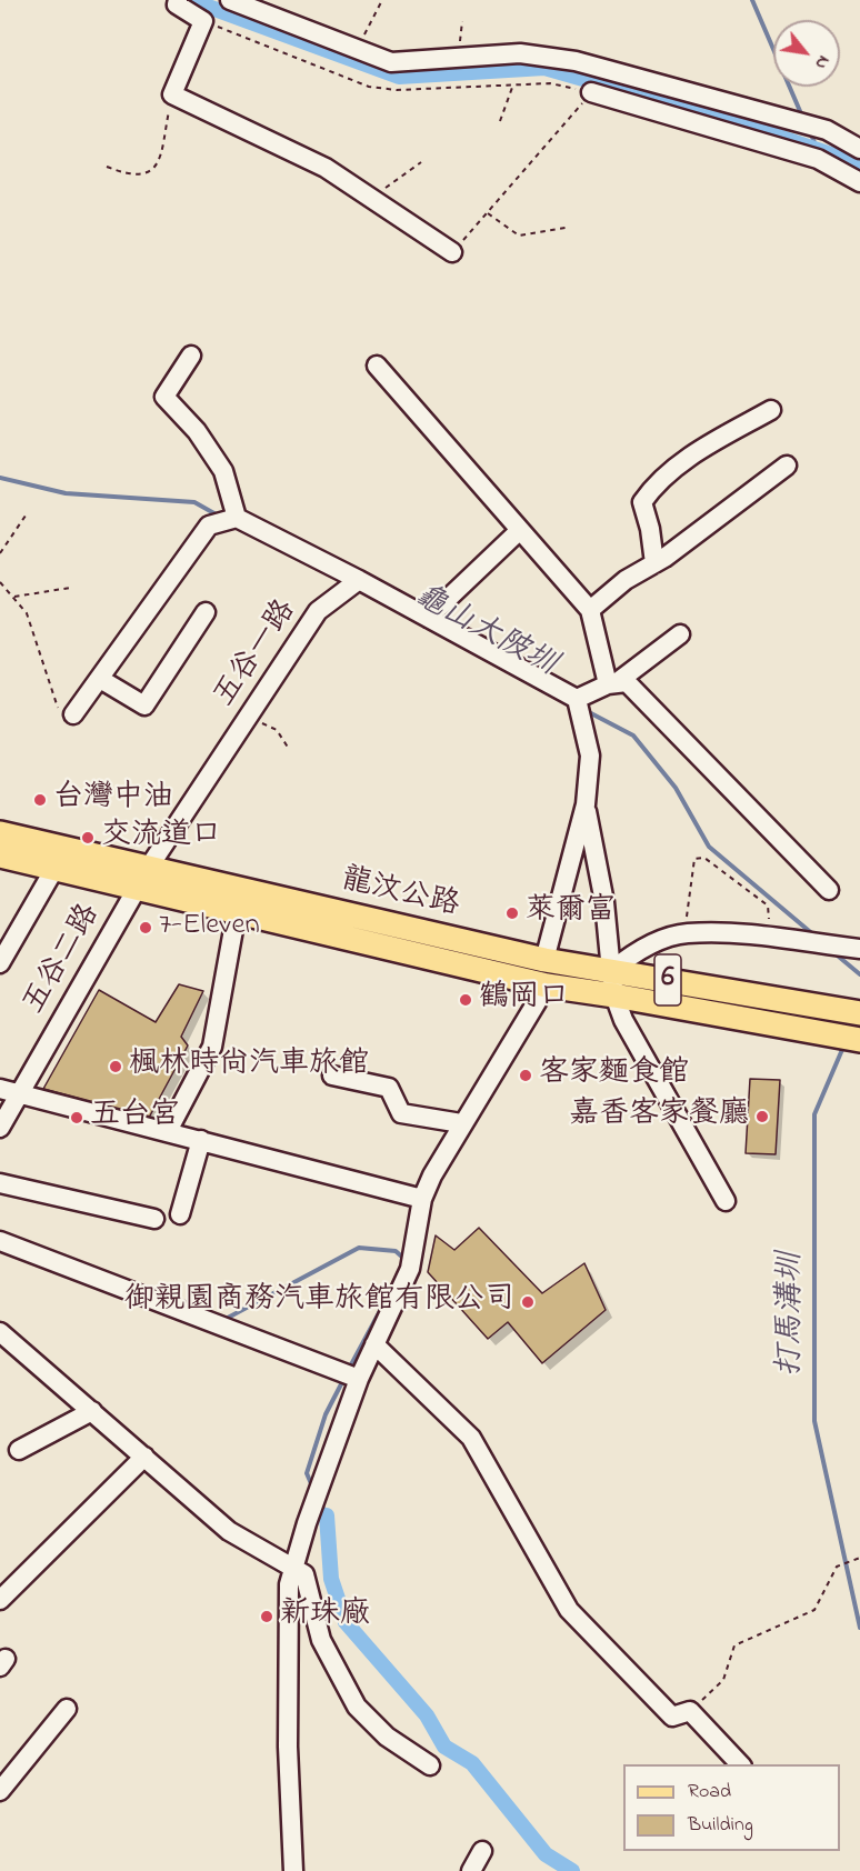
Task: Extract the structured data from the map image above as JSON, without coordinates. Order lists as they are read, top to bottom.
{
  "streets": {
    "main road": ["龍汶公路", "6"],
    "street": ["五谷一路", "五谷二路"]
  },
  "crossings": [
    ["五谷一路", "龍汶公路"],
    ["龍汶公路", "五谷二路"]
  ],
  "water": ["龜山大陂圳", "打馬溝圳"],
  "places": [
    "台灣中油",
    "交流道口",
    "萊爾富",
    "7-Eleven",
    "鶴岡口",
    "楓林時尚汽車旅館",
    "客家麵食館",
    "嘉香客家餐廳",
    "五台宮",
    "御親園商務汽車旅館有限公司",
    "新珠廠"
  ],
  "legend": ["Road", "Building"],
  "north": "bottom right"
}
